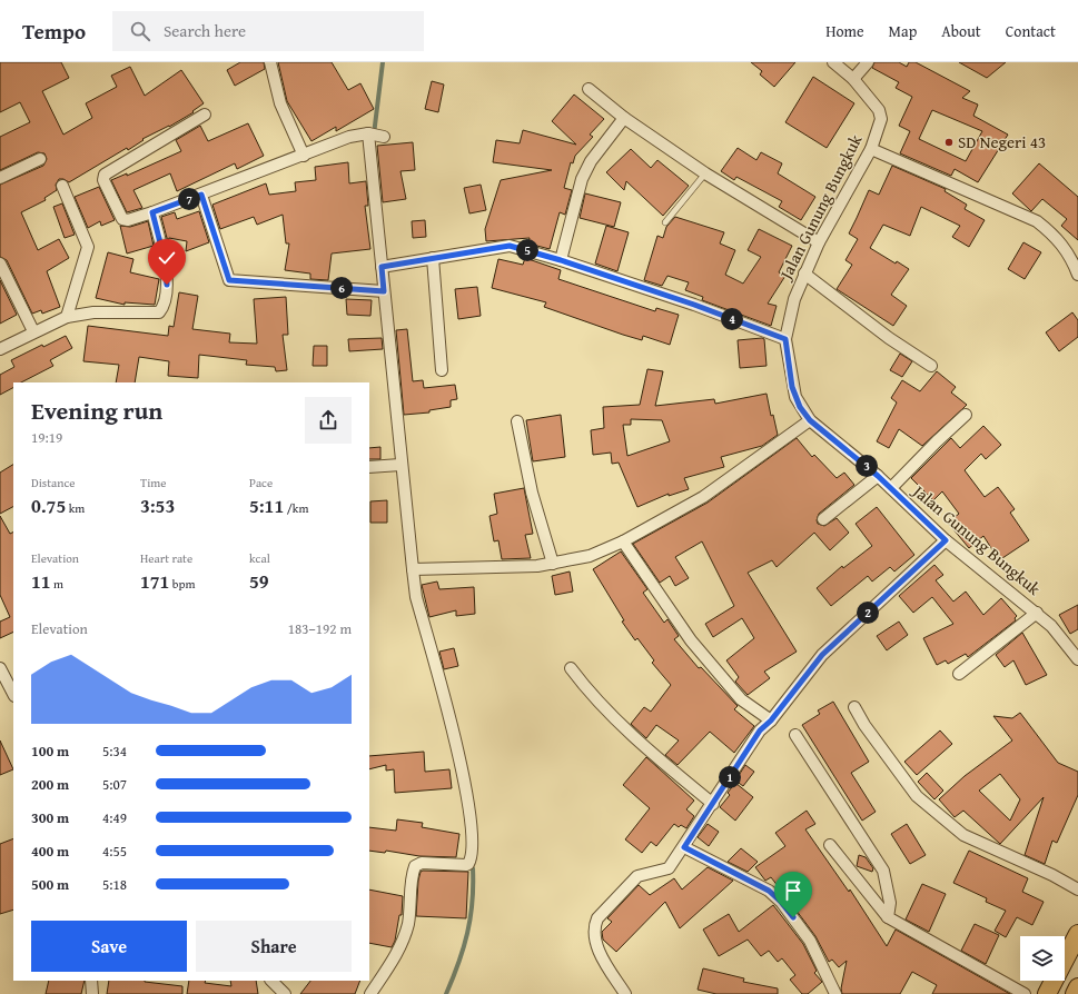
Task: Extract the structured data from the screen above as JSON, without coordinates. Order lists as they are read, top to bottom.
{
  "streets": {
    "street": ["Jalan Gunung Bungkuk"]
  },
  "places": ["SD Negeri 43"],
  "page": {
    "header": "Tempo",
    "search": "Search here",
    "nav": [
      "Home",
      "Map",
      "About",
      "Contact"
    ],
    "pins": [
      "7",
      "5",
      "6",
      "4",
      "3",
      "2",
      "1"
    ],
    "heading": ["Evening run", "19:19"],
    "stats": [
      ["Distance", "0.75 km"],
      ["Time", "3:53"],
      ["Pace", "5:11 /km"],
      ["Elevation", "11 m"],
      ["Heart rate", "171 bpm"],
      ["kcal", "59"]
    ],
    "chart": ["Elevation", "183–192 m"],
    "list": [
      {
        "name": "100 m",
        "note": "5:34"
      },
      {
        "name": "200 m",
        "note": "5:07"
      },
      {
        "name": "300 m",
        "note": "4:49"
      },
      {
        "name": "400 m",
        "note": "4:55"
      },
      {
        "name": "500 m",
        "note": "5:18"
      }
    ],
    "buttons": ["Save", "Share"]
  }
}
